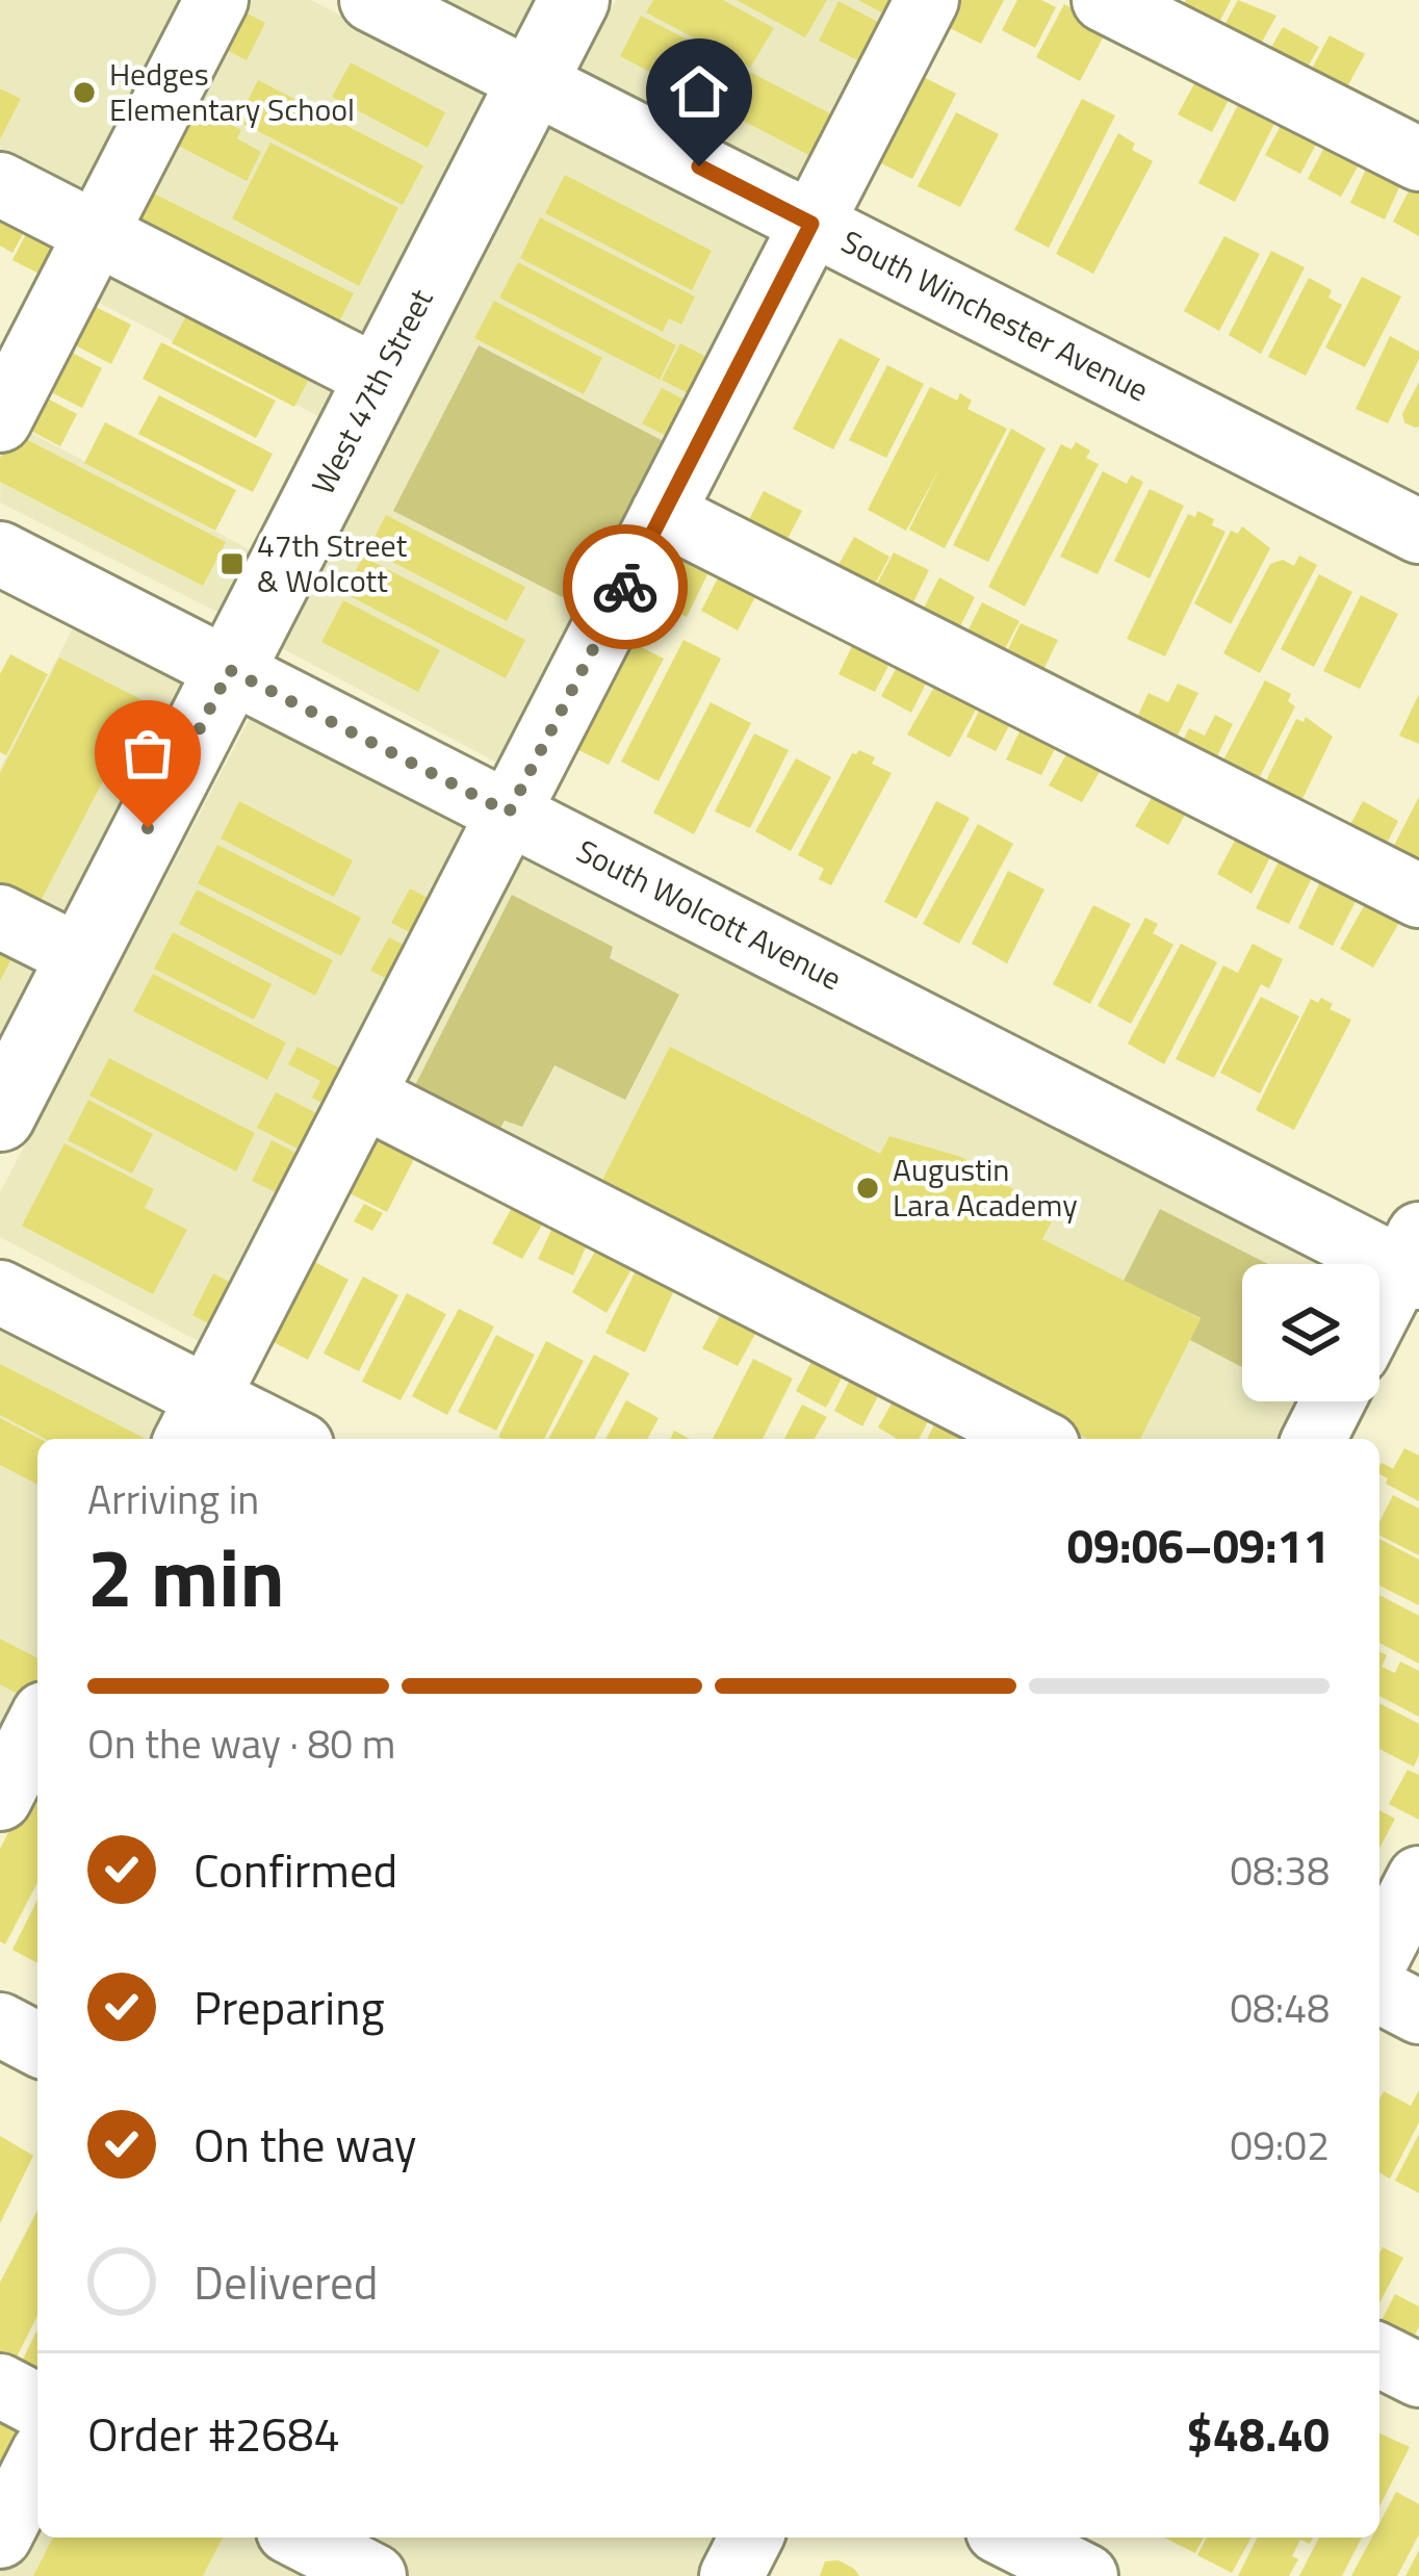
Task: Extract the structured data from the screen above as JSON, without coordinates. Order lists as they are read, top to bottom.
{
  "streets": {
    "main road": ["West 47th Street"],
    "street": ["South Winchester Avenue", "South Wolcott Avenue"]
  },
  "crossings": [
    ["South Winchester Avenue", "West 47th Street"],
    ["West 47th Street", "South Wolcott Avenue"]
  ],
  "places": {
    "other": ["Hedges Elementary School", "Augustin Lara Academy"],
    "transit": ["47th Street & Wolcott"]
  },
  "page": {
    "heading": ["2 min", "Arriving in", "09:06–09:11"],
    "panel": ["Order #2684", "$48.40"],
    "bar": "On the way · 80 m",
    "list": [
      ["Confirmed", "08:38"],
      ["Preparing", "08:48"],
      ["On the way", "09:02"],
      "Delivered"
    ]
  }
}
